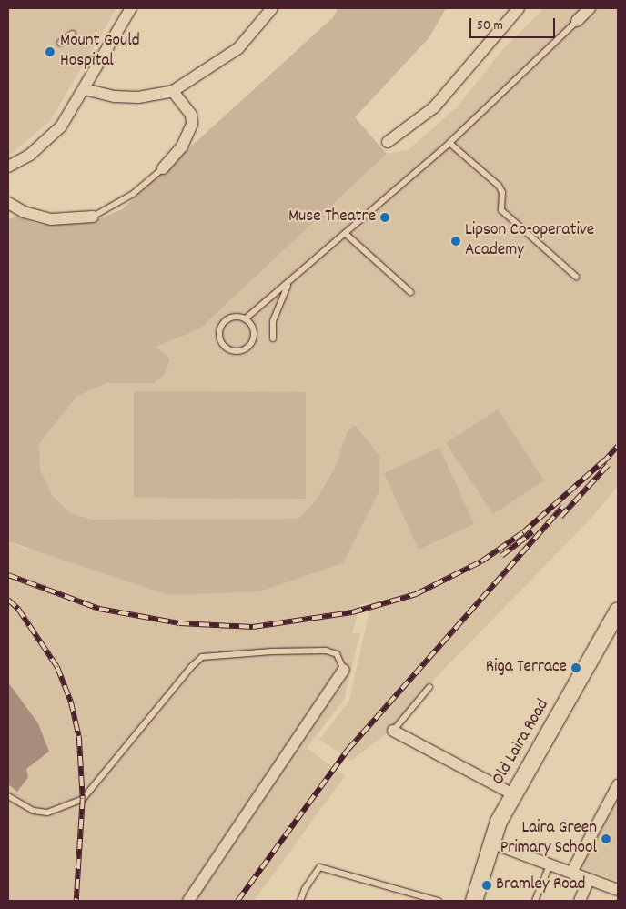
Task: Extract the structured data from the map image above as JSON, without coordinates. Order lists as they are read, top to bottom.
{
  "streets": {
    "main road": ["Old Laira Road"]
  },
  "places": [
    "Mount Gould Hospital",
    "Muse Theatre",
    "Lipson Co-operative Academy",
    "Riga Terrace",
    "Laira Green Primary School",
    "Bramley Road"
  ],
  "scale_bar": "50 m"
}
